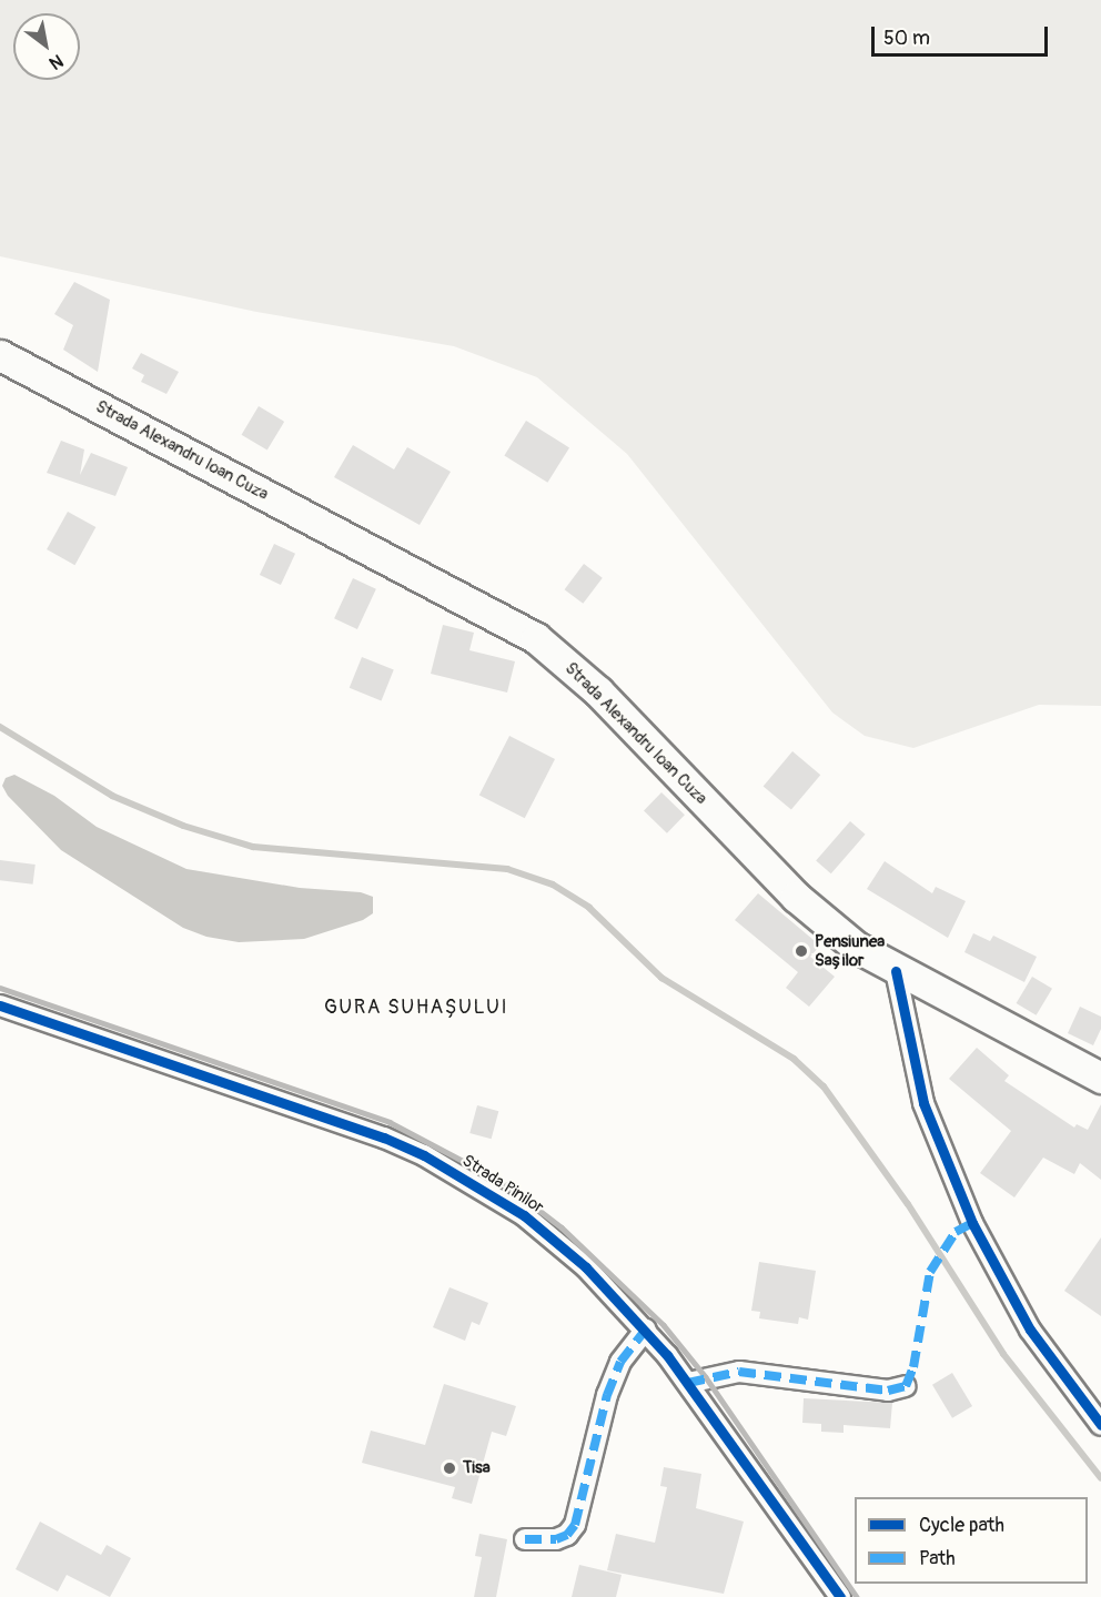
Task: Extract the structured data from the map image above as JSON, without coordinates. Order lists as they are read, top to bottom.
{
  "streets": {
    "main road": ["Strada Alexandru Ioan Cuza"],
    "street": ["Strada Pinilor"]
  },
  "districts": ["GURA SUHAȘULUI"],
  "places": ["Pensiunea Sașilor", "Tisa"],
  "legend": ["Cycle path", "Path"],
  "scale_bar": "50 m",
  "north": "bottom right"
}
